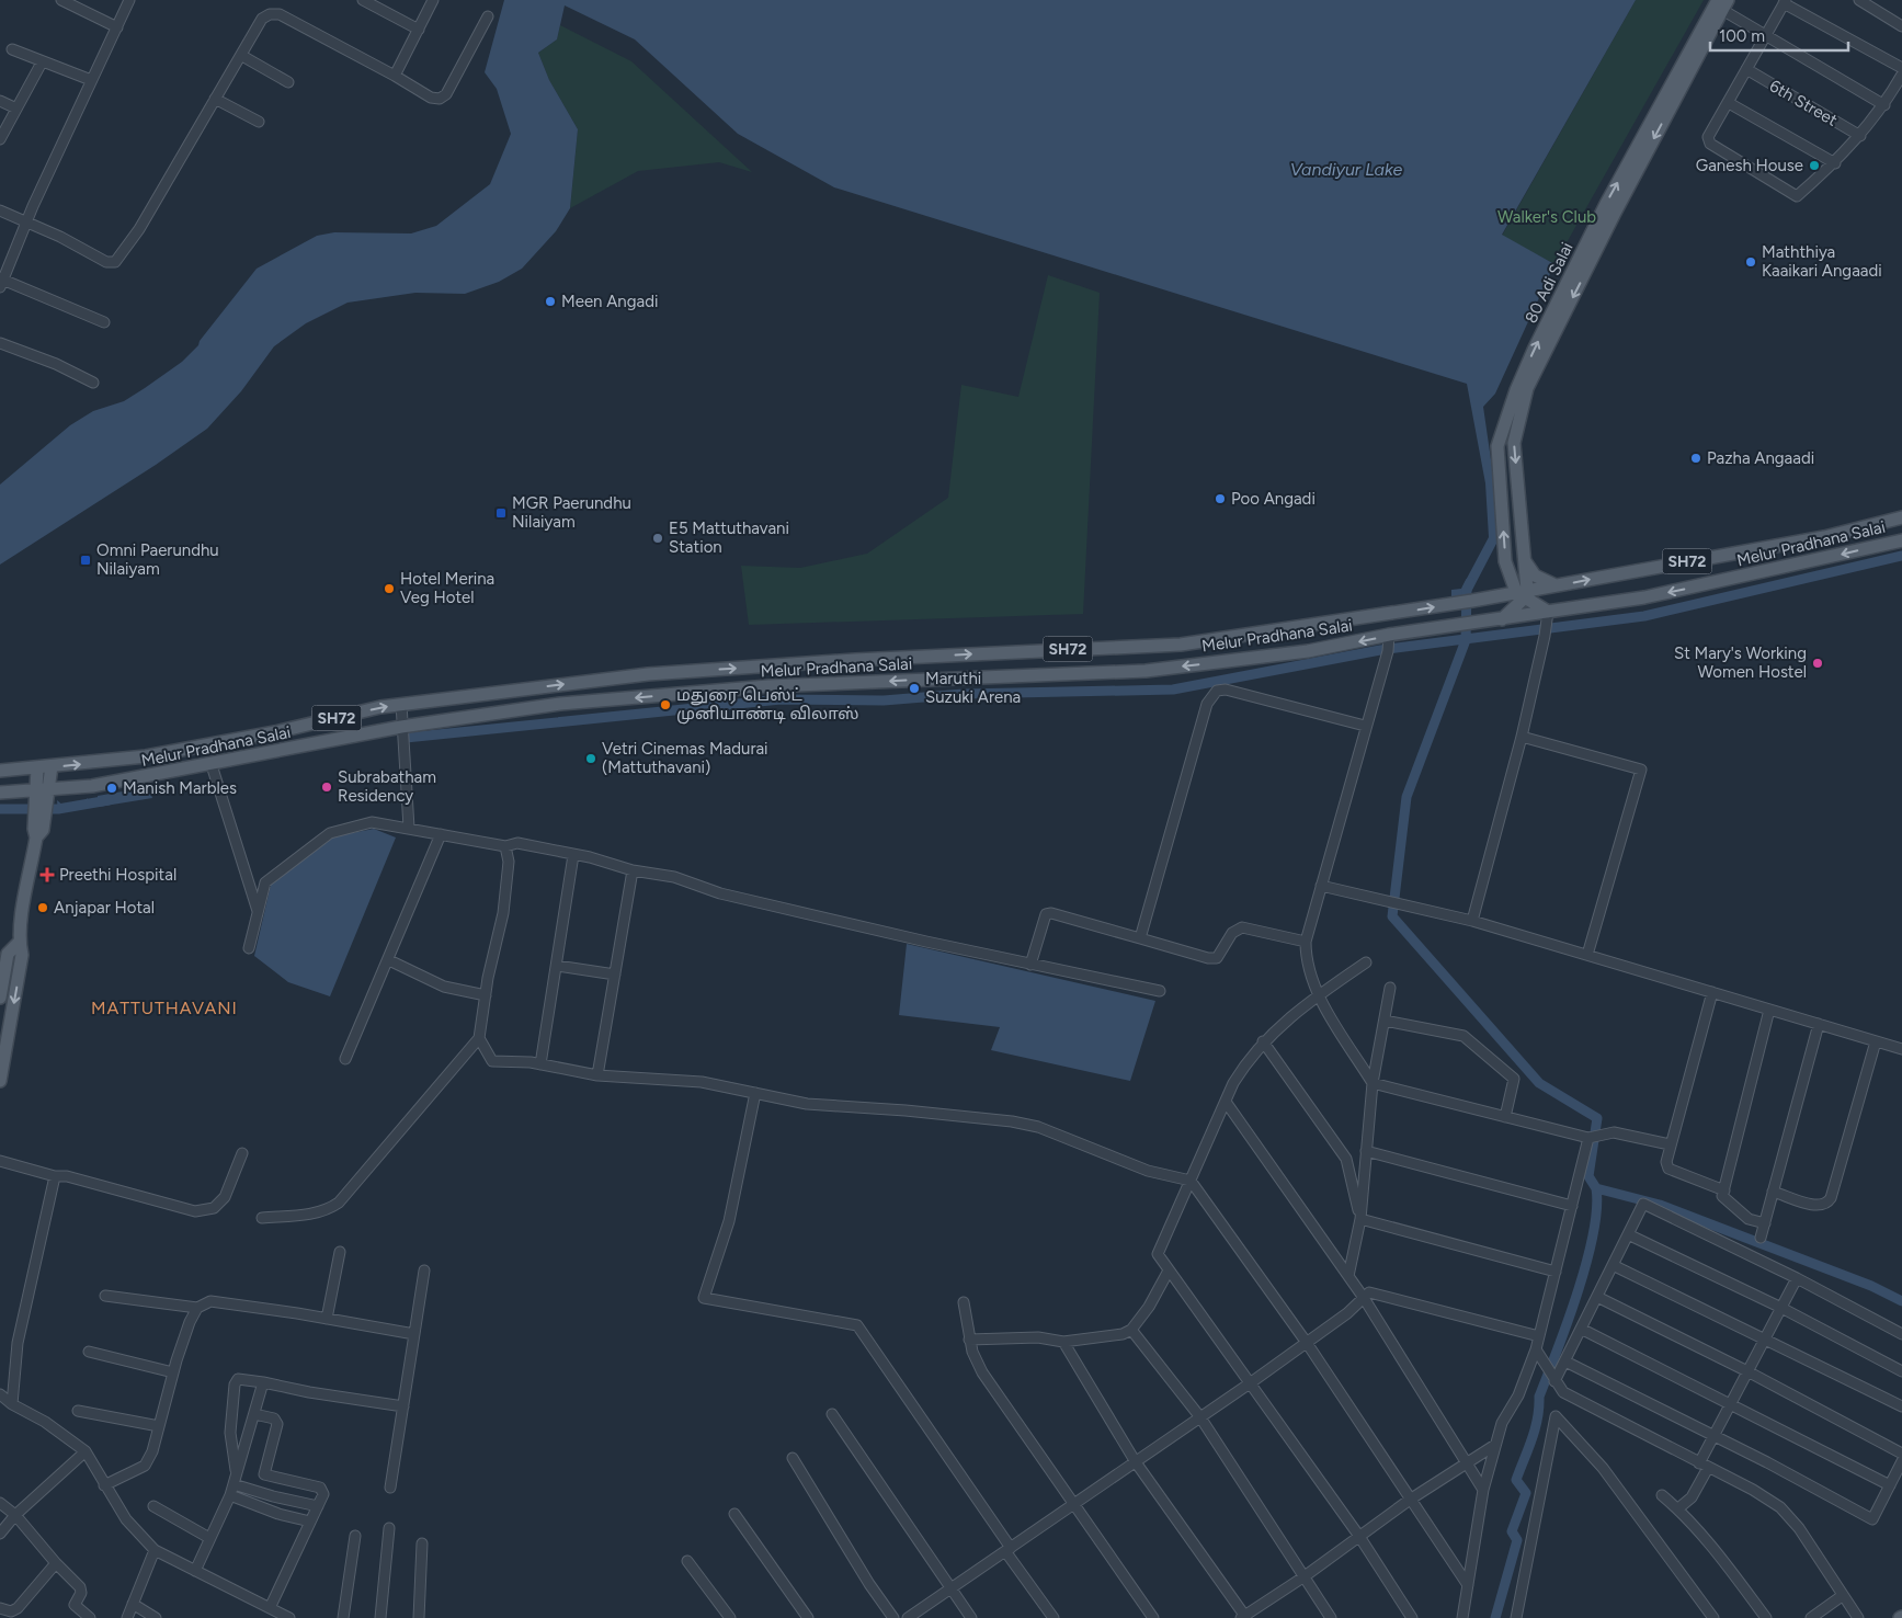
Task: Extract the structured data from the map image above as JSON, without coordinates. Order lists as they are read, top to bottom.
{
  "streets": {
    "main road": ["80 Adi Salai", "Melur Pradhana Salai", "SH72"],
    "street": ["6th Street"]
  },
  "crossings": [
    ["80 Adi Salai", "Melur Pradhana Salai"]
  ],
  "districts": ["MATTUTHAVANI"],
  "water": ["Vandiyur Lake"],
  "parks": ["Walker's Club"],
  "places": {
    "other": [
      "Ganesh House",
      "Maththiya Kaaikari Angaadi",
      "Meen Angadi",
      "Pazha Angaadi",
      "Poo Angadi",
      "E5 Mattuthavani Station",
      "Hotel Merina Veg Hotel",
      "St Mary's Working Women Hostel",
      "Maruthi Suzuki Arena",
      "மதுரை பெஸ்ட் முனியாண்டி விலாஸ்",
      "Vetri Cinemas Madurai (Mattuthavani)",
      "Subrabatham Residency",
      "Manish Marbles",
      "Anjapar Hotal"
    ],
    "transit": ["MGR Paerundhu Nilaiyam", "Omni Paerundhu Nilaiyam"],
    "health": ["Preethi Hospital"]
  },
  "scale_bar": "100 m"
}
